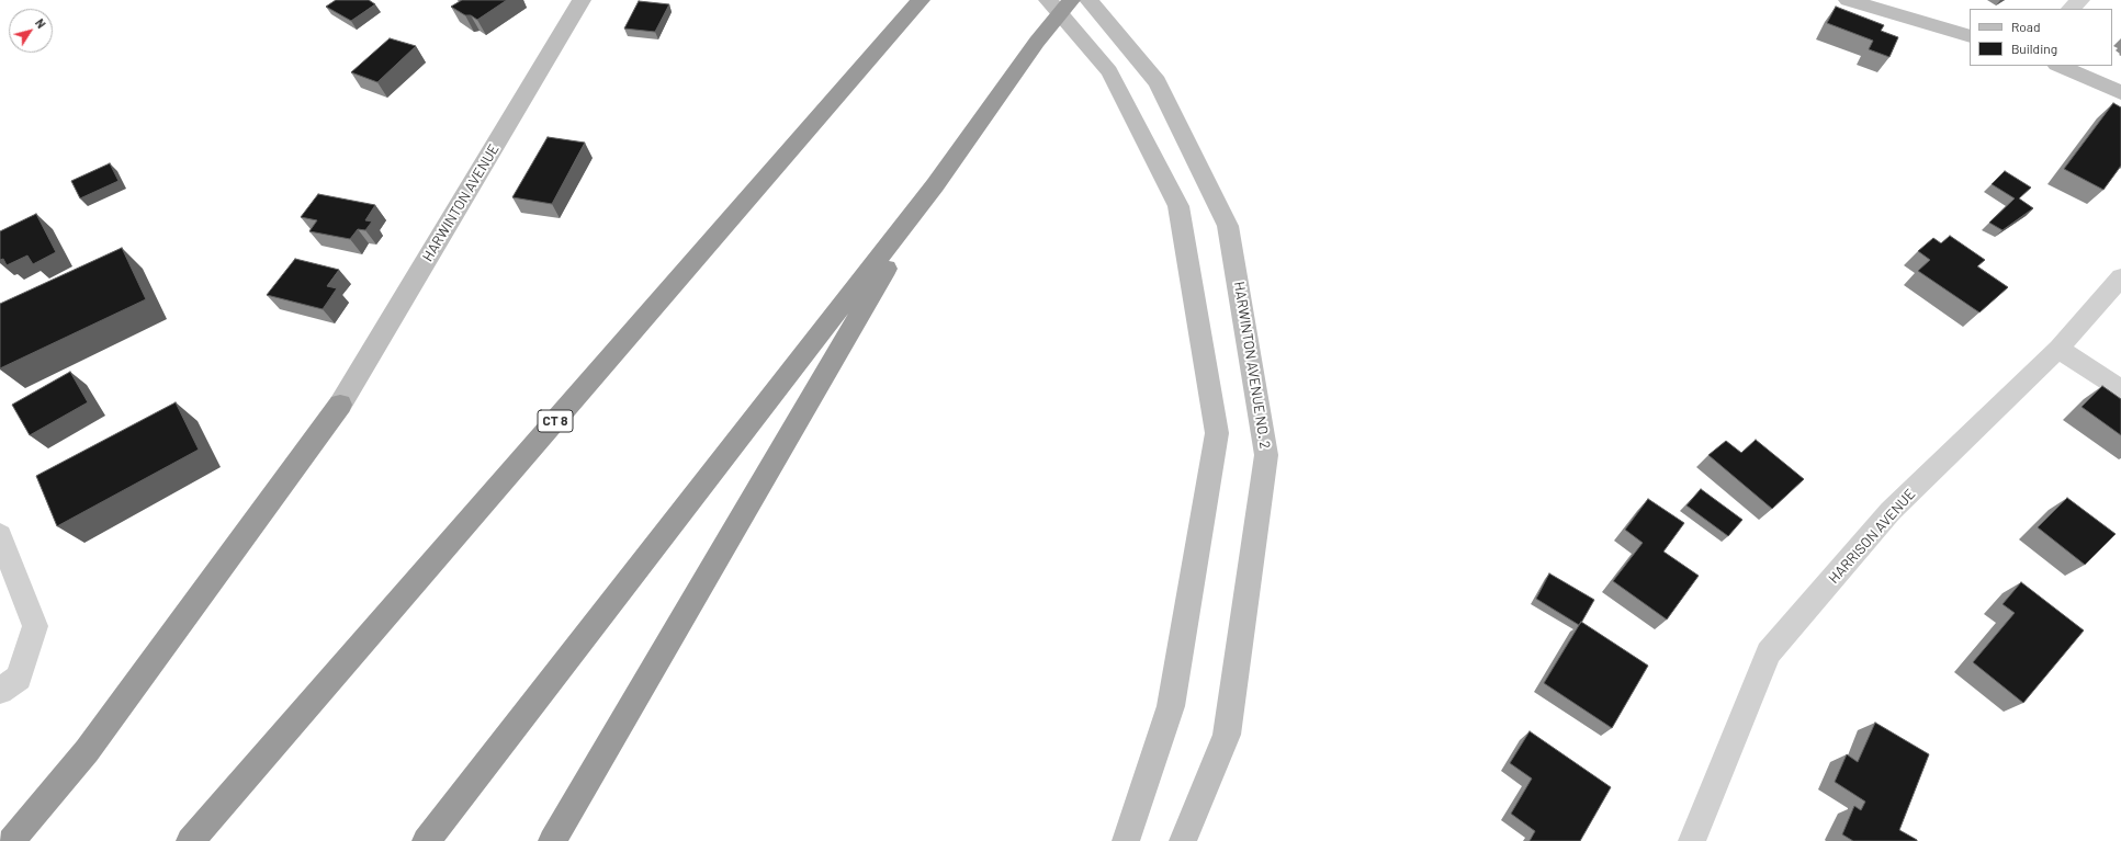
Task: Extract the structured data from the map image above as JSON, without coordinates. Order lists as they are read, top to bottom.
{
  "streets": {
    "highway": ["CT 8"],
    "main road": ["HARWINTON AVENUE", "HARWINTON AVENUE NO. 2"],
    "street": ["HARRISON AVENUE"]
  },
  "legend": ["Road", "Building"],
  "north": "top right"
}
